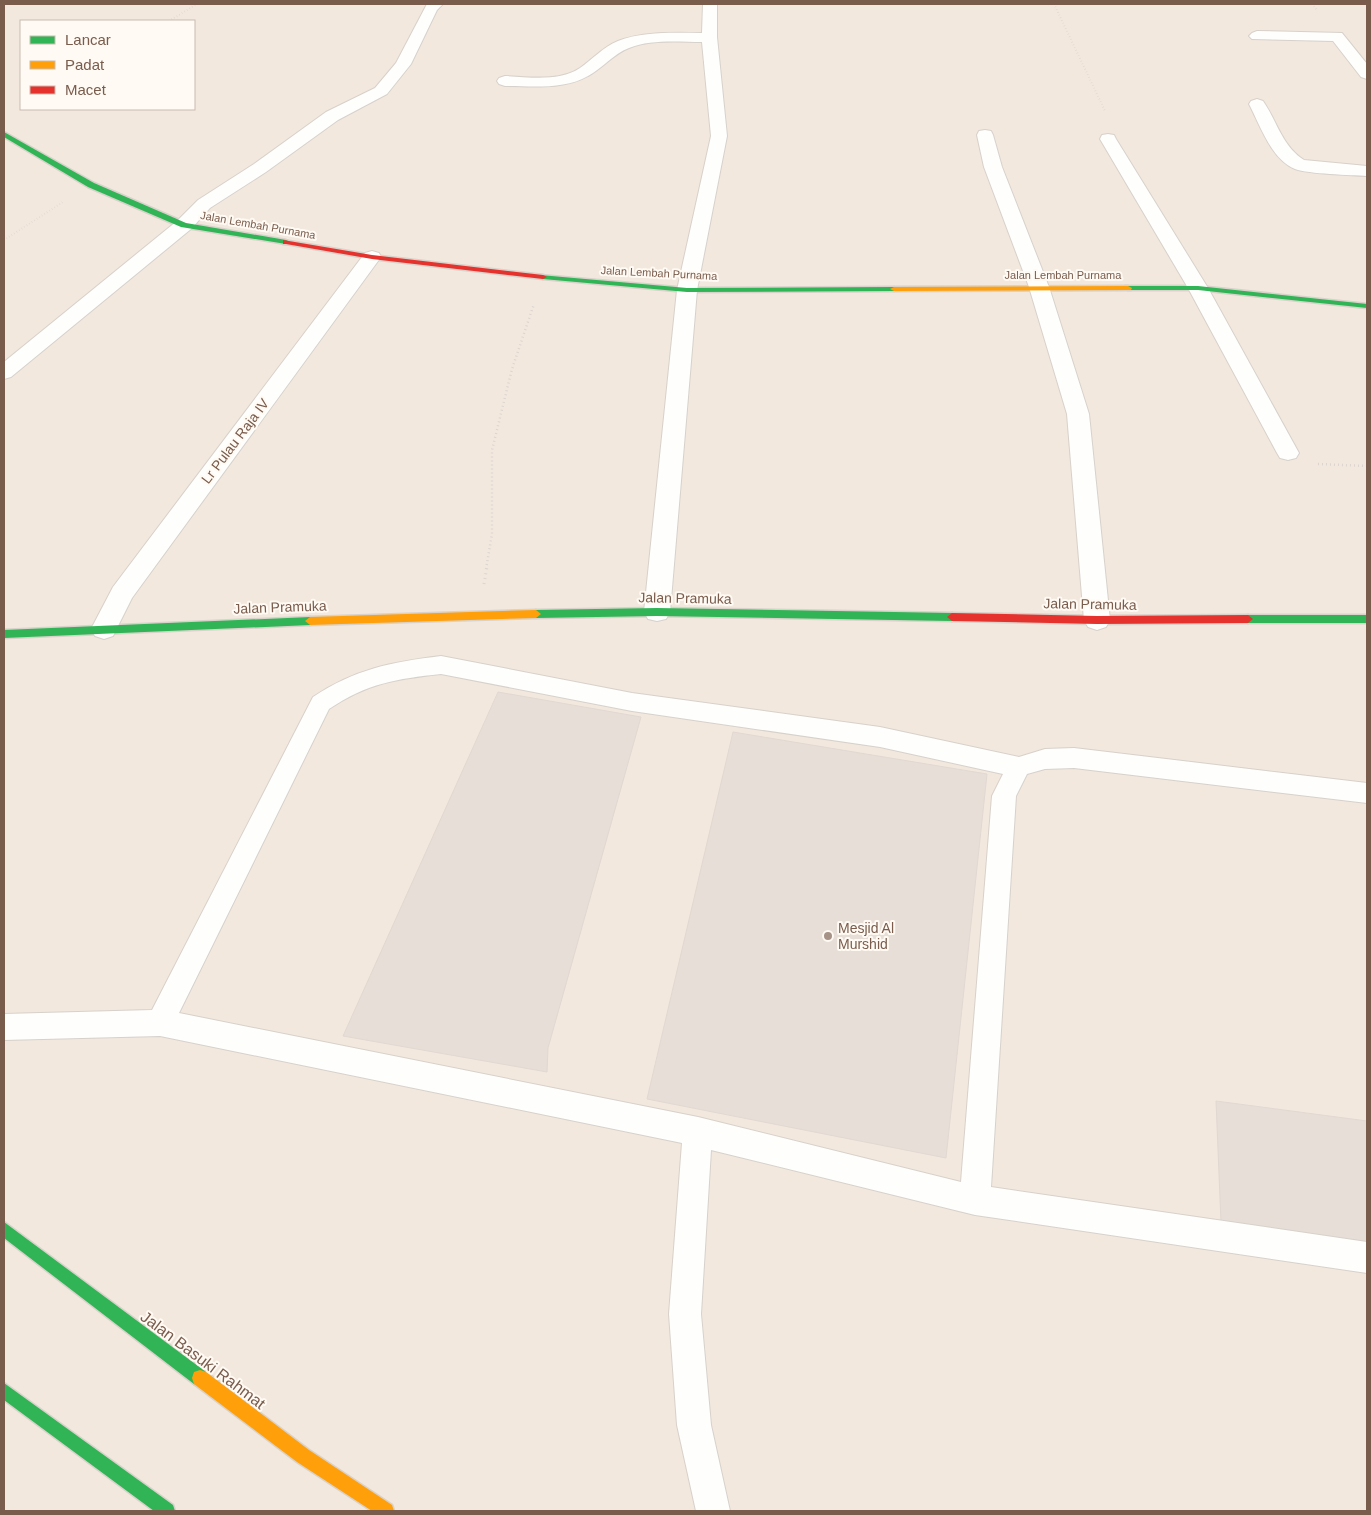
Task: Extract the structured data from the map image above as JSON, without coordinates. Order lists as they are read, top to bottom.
{
  "streets": {
    "main road": ["Jalan Lembah Purnama", "Jalan Pramuka", "Jalan Basuki Rahmat"],
    "street": ["Lr Pulau Raja IV"]
  },
  "crossings": [
    ["Jalan Lembah Purnama", "Lr Pulau Raja IV"],
    ["Lr Pulau Raja IV", "Jalan Pramuka"]
  ],
  "places": ["Mesjid Al Murshid"],
  "legend": ["Lancar", "Padat", "Macet"]
}
